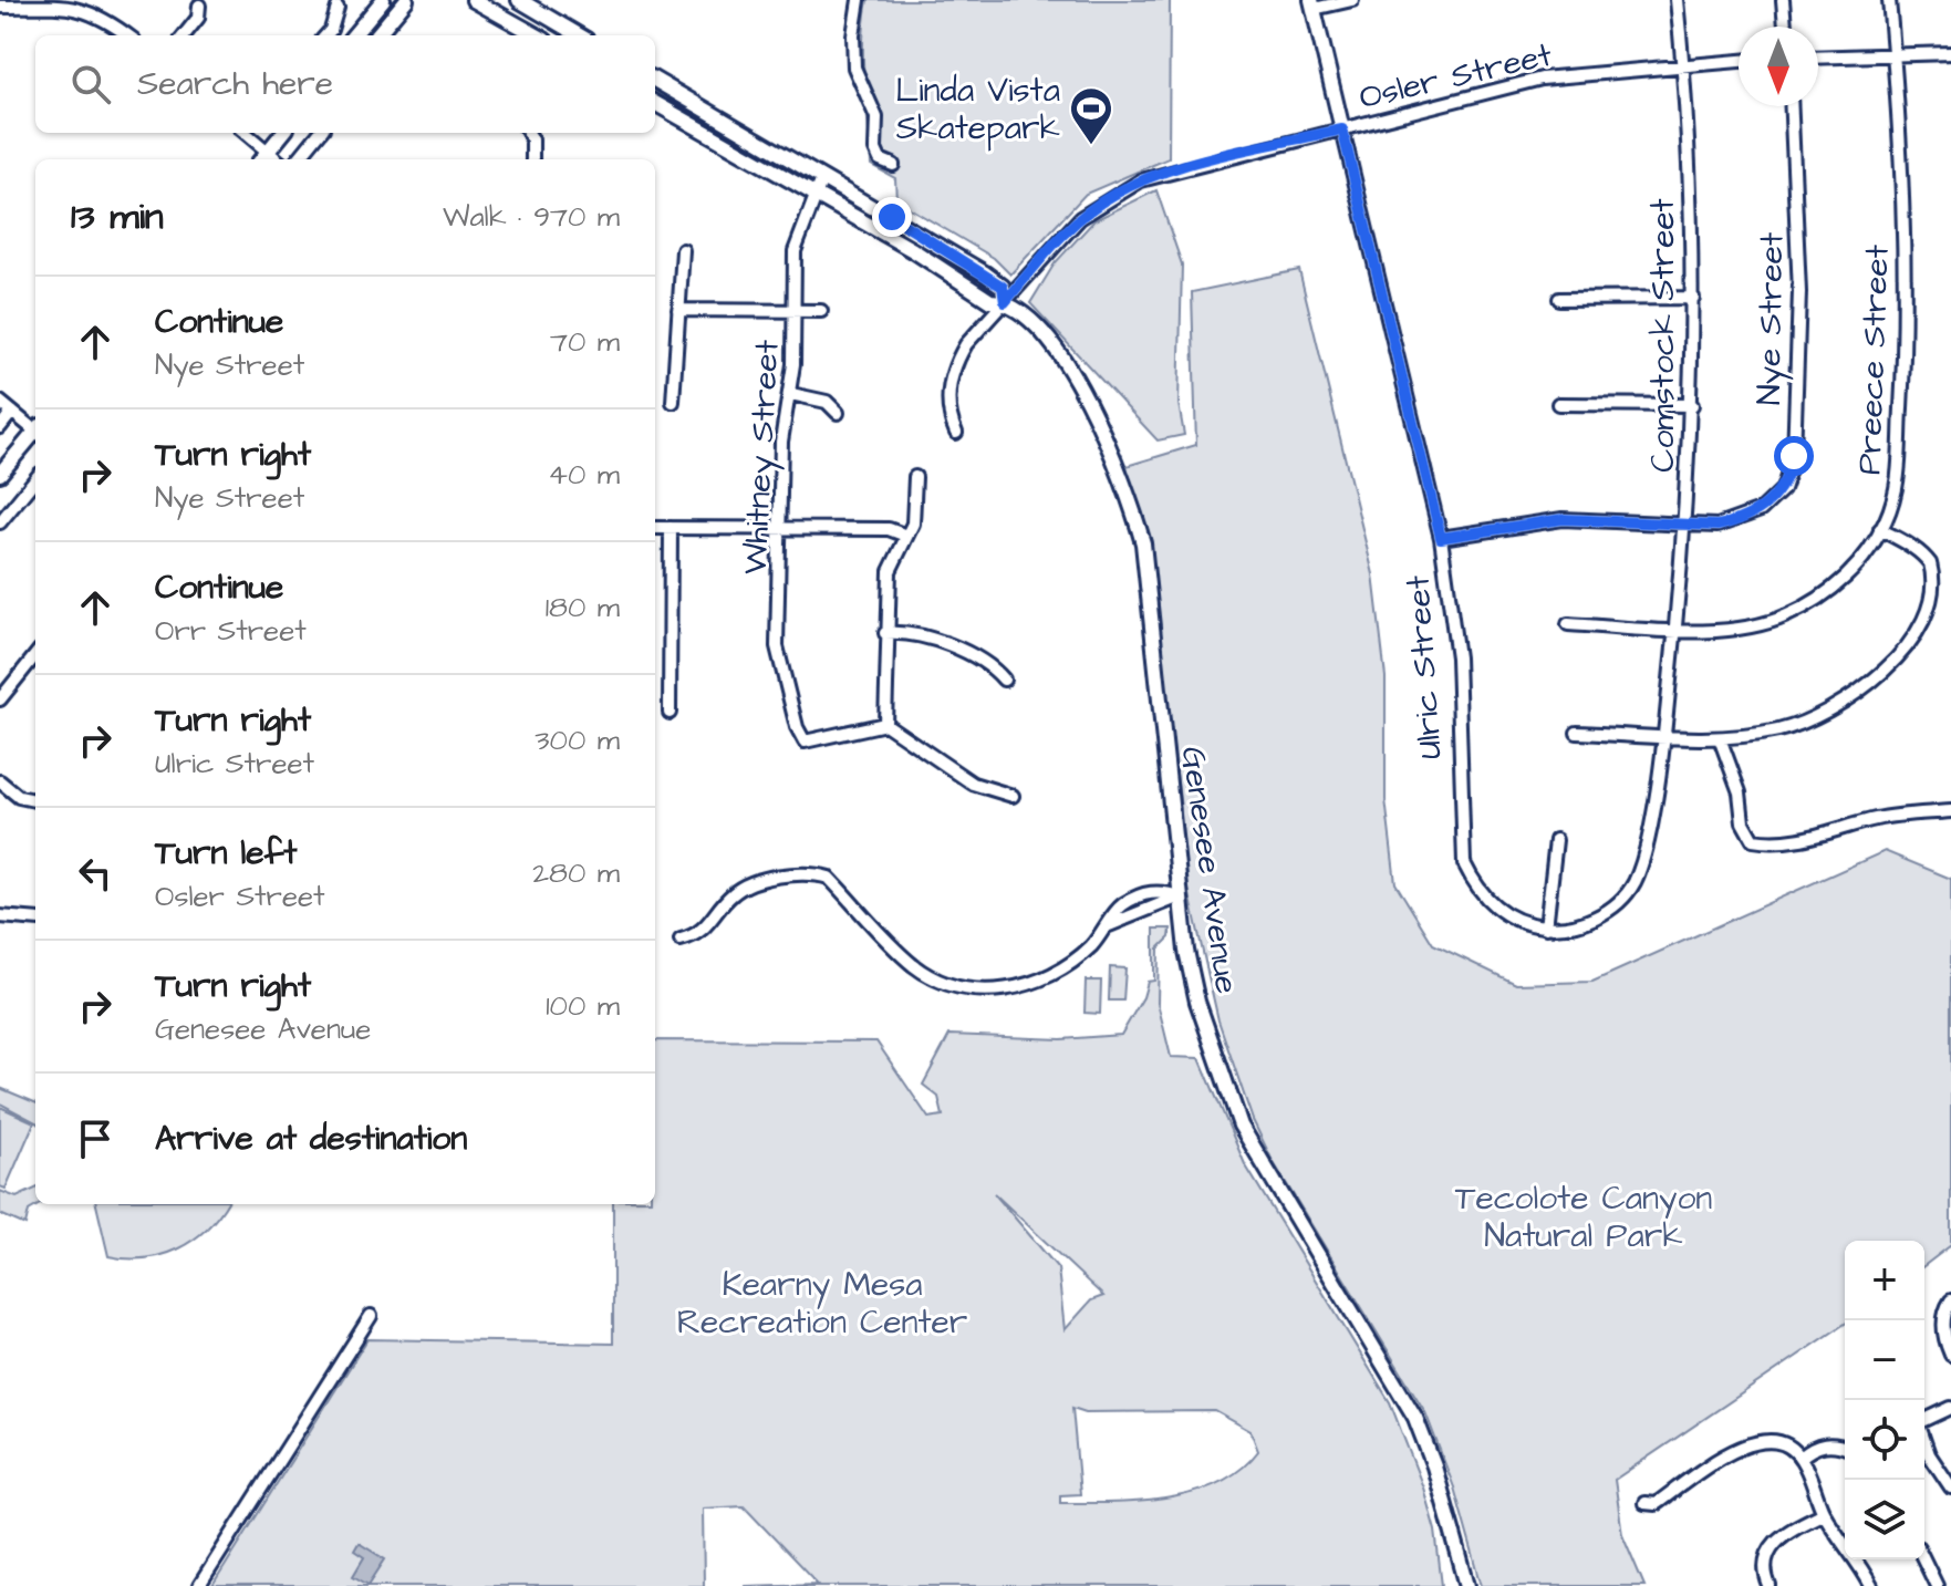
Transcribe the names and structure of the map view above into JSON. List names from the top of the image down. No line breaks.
{"streets":{"main road":["Ulric Street","Genesee Avenue"],"street":["Osler Street","Nye Street","Comstock Street","Preece Street","Whitney Street"]},"crossings":[["Osler Street","Comstock Street"],["Osler Street","Ulric Street"],["Osler Street","Genesee Avenue"],["Nye Street","Comstock Street"],["Nye Street","Ulric Street"],["Comstock Street","Preece Street"],["Comstock Street","Ulric Street"],["Whitney Street","Genesee Avenue"]],"parks":["Tecolote Canyon Natural Park","Kearny Mesa Recreation Center"],"places":{"sports":["Linda Vista Skatepark"]},"north":"bottom","page":{"search":"Search here","heading":["13 min","Walk · 970 m"],"list":[["Continue","Nye Street","70 m"],["Turn right","Nye Street","40 m"],["Continue","Orr Street","180 m"],["Turn right","Ulric Street","300 m"],["Turn left","Osler Street","280 m"],["Turn right","Genesee Avenue","100 m"],"Arrive at destination"],"map_buttons":["+","−"]}}
